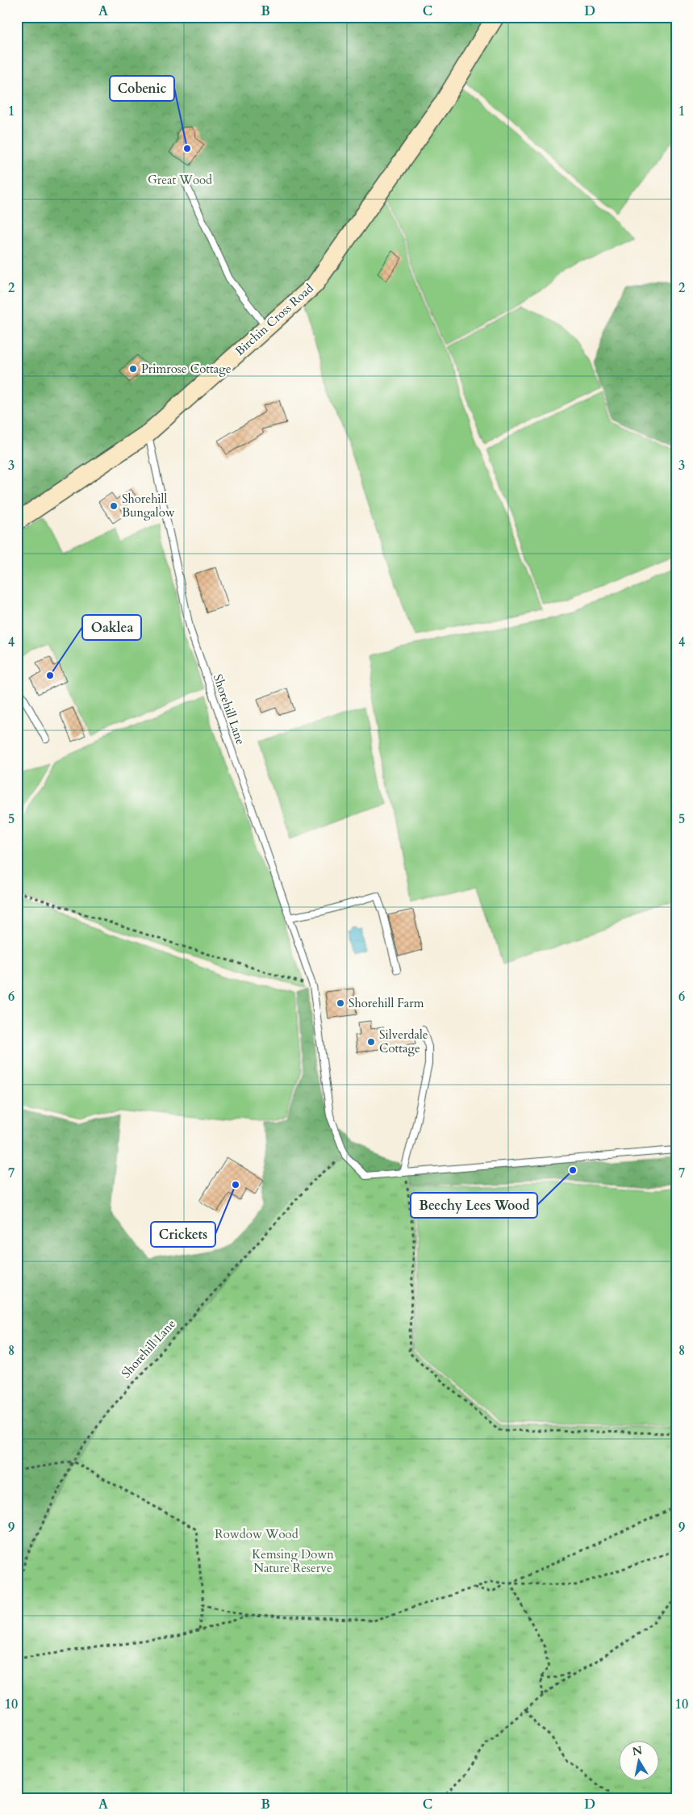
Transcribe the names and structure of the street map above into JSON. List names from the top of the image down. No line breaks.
{"streets":{"street":["Birchin Cross Road"],"lane":["Shorehill Lane"]},"crossings":[["Birchin Cross Road","Shorehill Lane"]],"parks":["Great Wood","Rowdow Wood","Kemsing Down Nature Reserve"],"places":["Cobenic","Primrose Cottage","Shorehill Bungalow","Oaklea","Shorehill Farm","Silverdale Cottage","Beechy Lees Wood","Crickets"],"north":"top","grid":{"columns":["A","B","C","D"],"rows":["1","2","3","4","5","6","7","8","9","10"]}}
